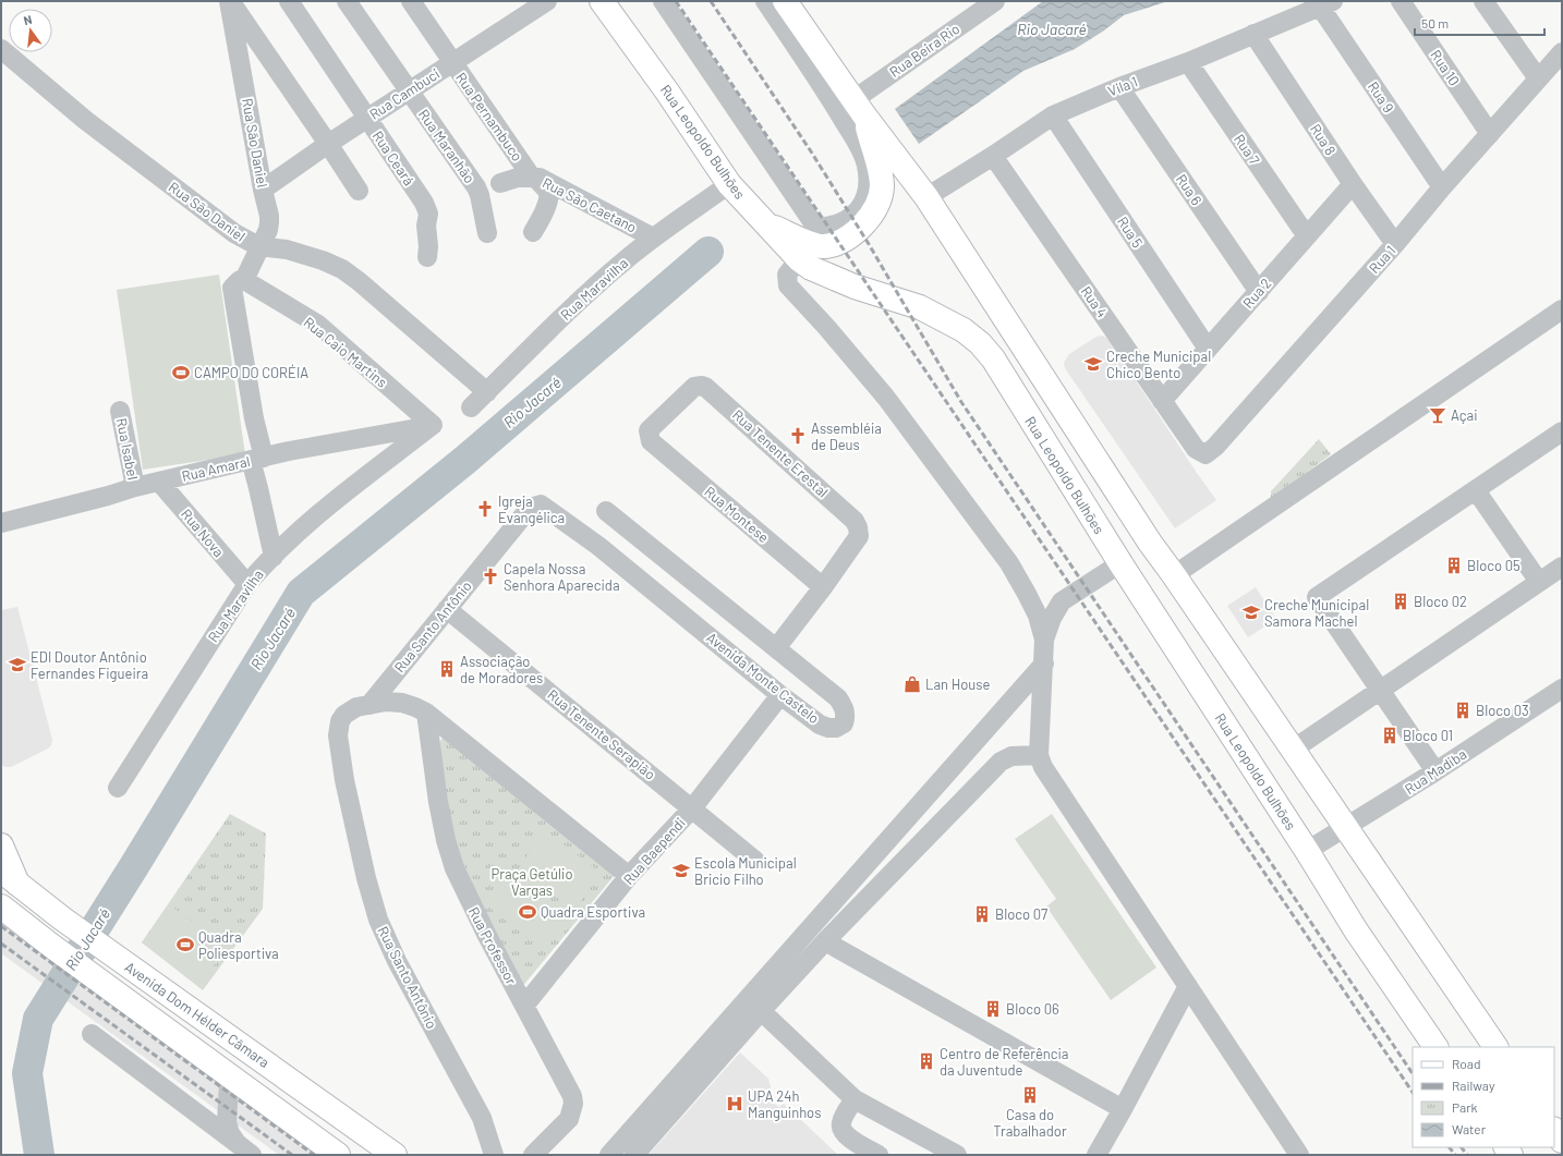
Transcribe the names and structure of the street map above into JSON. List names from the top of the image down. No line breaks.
{"streets":{"main road":["Rua Leopoldo Bulhões","Avenida Dom Hélder Câmara"],"street":["Rua Beira Rio","Rua 10","Vila 1","Rua Cambuci","Rua 9","Rua Pernambuco","Rua 8","Rua Sāo Daniel","Rua Maranhão","Rua 7","Rua Ceará","Rua 6","Rua São Caetano","Rua São Daniel","Rua 5","Rua 1","Rua Maravilha","Rua 2","Rua 4","Rua Caio Martins","Rua Isabel","Rua Tenente Erestal","Rua Amaral","Rua Montese","Rua Nova","Rua Santo Antônio","Avenida Monte Castelo","Rua Tenente Serapião","Rua Madiba","Rua Baependi","Rua Professor"]},"crossings":[["Rua 10","Rua 1"],["Vila 1","Rua 9"],["Vila 1","Rua 8"],["Vila 1","Rua 7"],["Vila 1","Rua 6"],["Vila 1","Rua 5"],["Vila 1","Rua 4"],["Rua Cambuci","Rua Pernambuco"],["Rua Cambuci","Rua Sāo Daniel"],["Rua Cambuci","Rua Maranhão"],["Rua Cambuci","Rua Ceará"],["Rua 9","Rua 1"],["Rua Pernambuco","Rua São Caetano"],["Rua 8","Rua 1"],["Rua 8","Rua 2"],["Rua Leopoldo Bulhões","Rua Maravilha"],["Rua Leopoldo Bulhões","Rua Madiba"],["Rua Sāo Daniel","Rua São Daniel"],["Rua Sāo Daniel","Rua Caio Martins"],["Rua 7","Rua 2"],["Rua 6","Rua 2"],["Rua São Caetano","Rua Maravilha"],["Rua São Daniel","Rua Maravilha"],["Rua 5","Rua 2"],["Rua 1","Rua 4"],["Rua Maravilha","Rua Caio Martins"],["Rua Maravilha","Rua Amaral"],["Rua Maravilha","Rua Nova"],["Rua 2","Rua 4"],["Rua Caio Martins","Rua Amaral"],["Rua Isabel","Rua Amaral"],["Rua Tenente Erestal","Rua Montese"],["Rua Amaral","Rua Nova"],["Rua Santo Antônio","Avenida Monte Castelo"],["Rua Santo Antônio","Rua Tenente Serapião"],["Rua Santo Antônio","Rua Professor"],["Avenida Monte Castelo","Rua Baependi"],["Rua Tenente Serapião","Rua Baependi"],["Rua Baependi","Rua Professor"]],"water":["Rio Jacaré"],"parks":["Praça Getúlio Vargas"],"places":{"school or university":["Creche Municipal Chico Bento","Creche Municipal Samora Machel","EDI Doutor Antônio Fernandes Figueira","Escola Municipal Bricio Filho"],"sports":["CAMPO DO CORÉIA","Quadra Esportiva","Quadra Poliesportiva"],"bar":["Açai"],"church":["Assembléia de Deus","Igreja Evangélica","Capela Nossa Senhora Aparecida"],"building":["Bloco 05","Bloco 02","Associação de Moradores","Bloco 03","Bloco 01","Bloco 07","Bloco 06","Centro de Referência da Juventude","Casa do Trabalhador"],"shop":["Lan House"],"hospital":["UPA 24h Manguinhos"]},"legend":["Road","Railway","Park","Water"],"scale_bar":"50 m","north":"top"}
